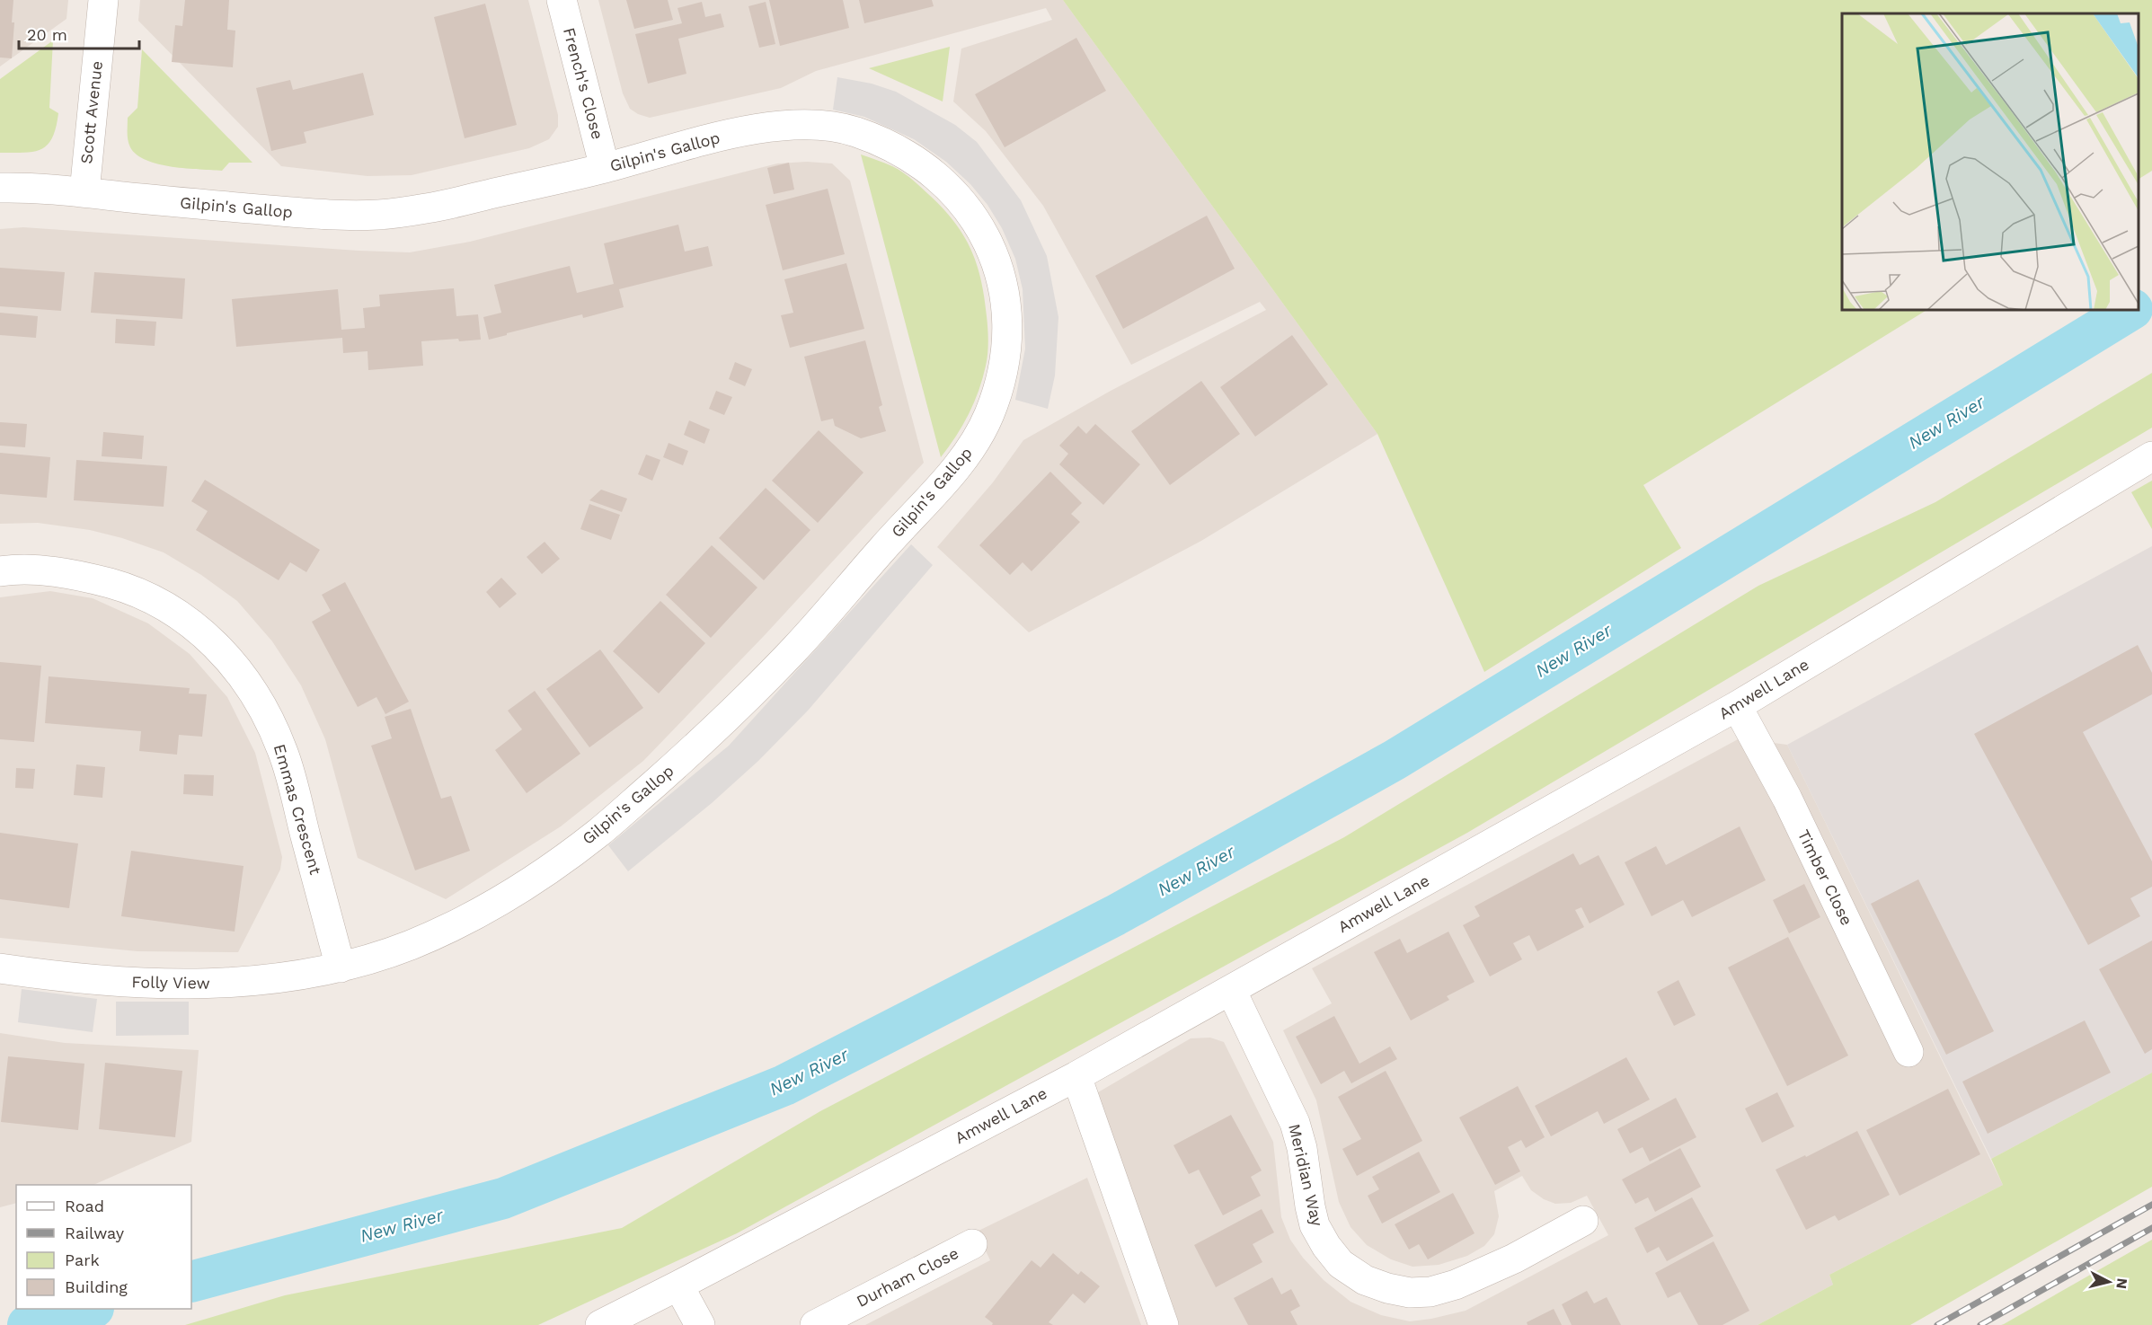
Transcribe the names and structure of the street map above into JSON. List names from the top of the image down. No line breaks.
{"streets":{"street":["French's Close","Scott Avenue","Gilpin's Gallop","Amwell Lane","Emmas Crescent","Timber Close","Folly View","Meridian Way","Durham Close"]},"crossings":[["French's Close","Gilpin's Gallop"],["Scott Avenue","Gilpin's Gallop"],["Gilpin's Gallop","Emmas Crescent"],["Gilpin's Gallop","Folly View"],["Amwell Lane","Timber Close"],["Amwell Lane","Meridian Way"],["Emmas Crescent","Folly View"]],"water":["New River"],"legend":["Road","Railway","Park","Building"],"scale_bar":"20 m","north":"right"}
